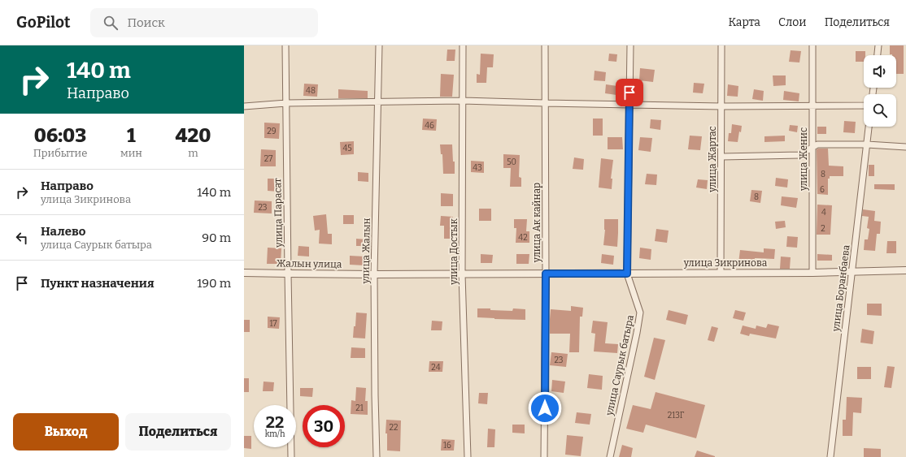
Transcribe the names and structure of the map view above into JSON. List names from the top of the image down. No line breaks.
{"streets":{"street":["улица Жартас","улица Женис","улица Парасат","улица Ак кайнар","улица Жалын","улица Достык","улица Зикринова","Жалын улица","улица Боранбаева","улица Саурык батыра"]},"crossings":[["улица Жартас","улица Зикринова"],["улица Женис","улица Зикринова"],["улица Парасат","Жалын улица"],["улица Ак кайнар","улица Зикринова"],["улица Жалын","Жалын улица"],["улица Достык","улица Зикринова"],["улица Достык","Жалын улица"],["улица Зикринова","Жалын улица"],["улица Зикринова","улица Боранбаева"],["улица Зикринова","улица Саурык батыра"]],"house_numbers":["48","46","29","45","27","50","43","8","6","8","23","4","2","42","17","23","24","21","213Г","22","16"],"page":{"header":"GoPilot","search":"Поиск","nav":["Карта","Слои","Поделиться"],"turn":["140 m","Направо"],"eta":["06:03","Прибытие","1","мин","420","m"],"list":[{"name":"Направо","note":"улица Зикринова","value":"140 m"},{"name":"Налево","note":"улица Саурык батыра","value":"90 m"},{"name":"Пункт назначения","value":"190 m"}],"speed":"22 km/h","limit":"30","buttons":["Выход","Поделиться"]}}
